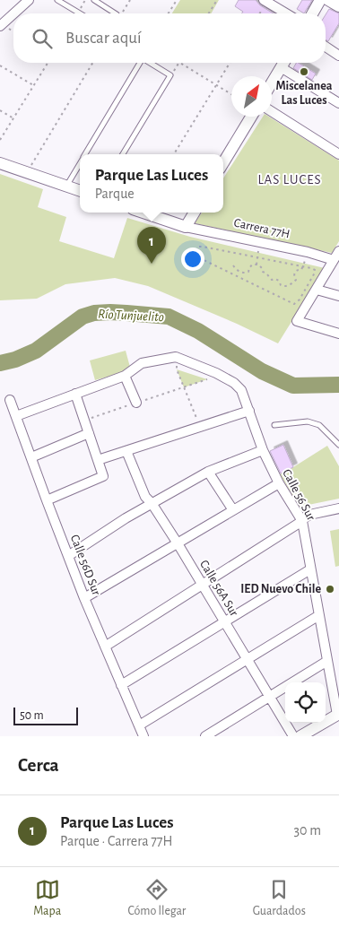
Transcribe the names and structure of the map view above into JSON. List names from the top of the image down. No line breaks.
{"streets":{"street":["Carrera 77H","Calle 56 Sur","Calle 56D Sur","Calle 56A Sur"]},"districts":["LAS LUCES"],"water":["Río Tunjuelito"],"places":["Miscelanea Las Luces","IED Nuevo Chile"],"scale_bar":"50 m","north":"top right","page":{"search":"Buscar aquí","popup":["Parque Las Luces","Parque"],"pins":"1","scale":"50 m","heading":"Cerca","list":[{"mark":"1","name":"Parque Las Luces","note":"Parque · Carrera 77H","value":"30 m"}],"nav":["Mapa","Cómo llegar","Guardados"]}}
